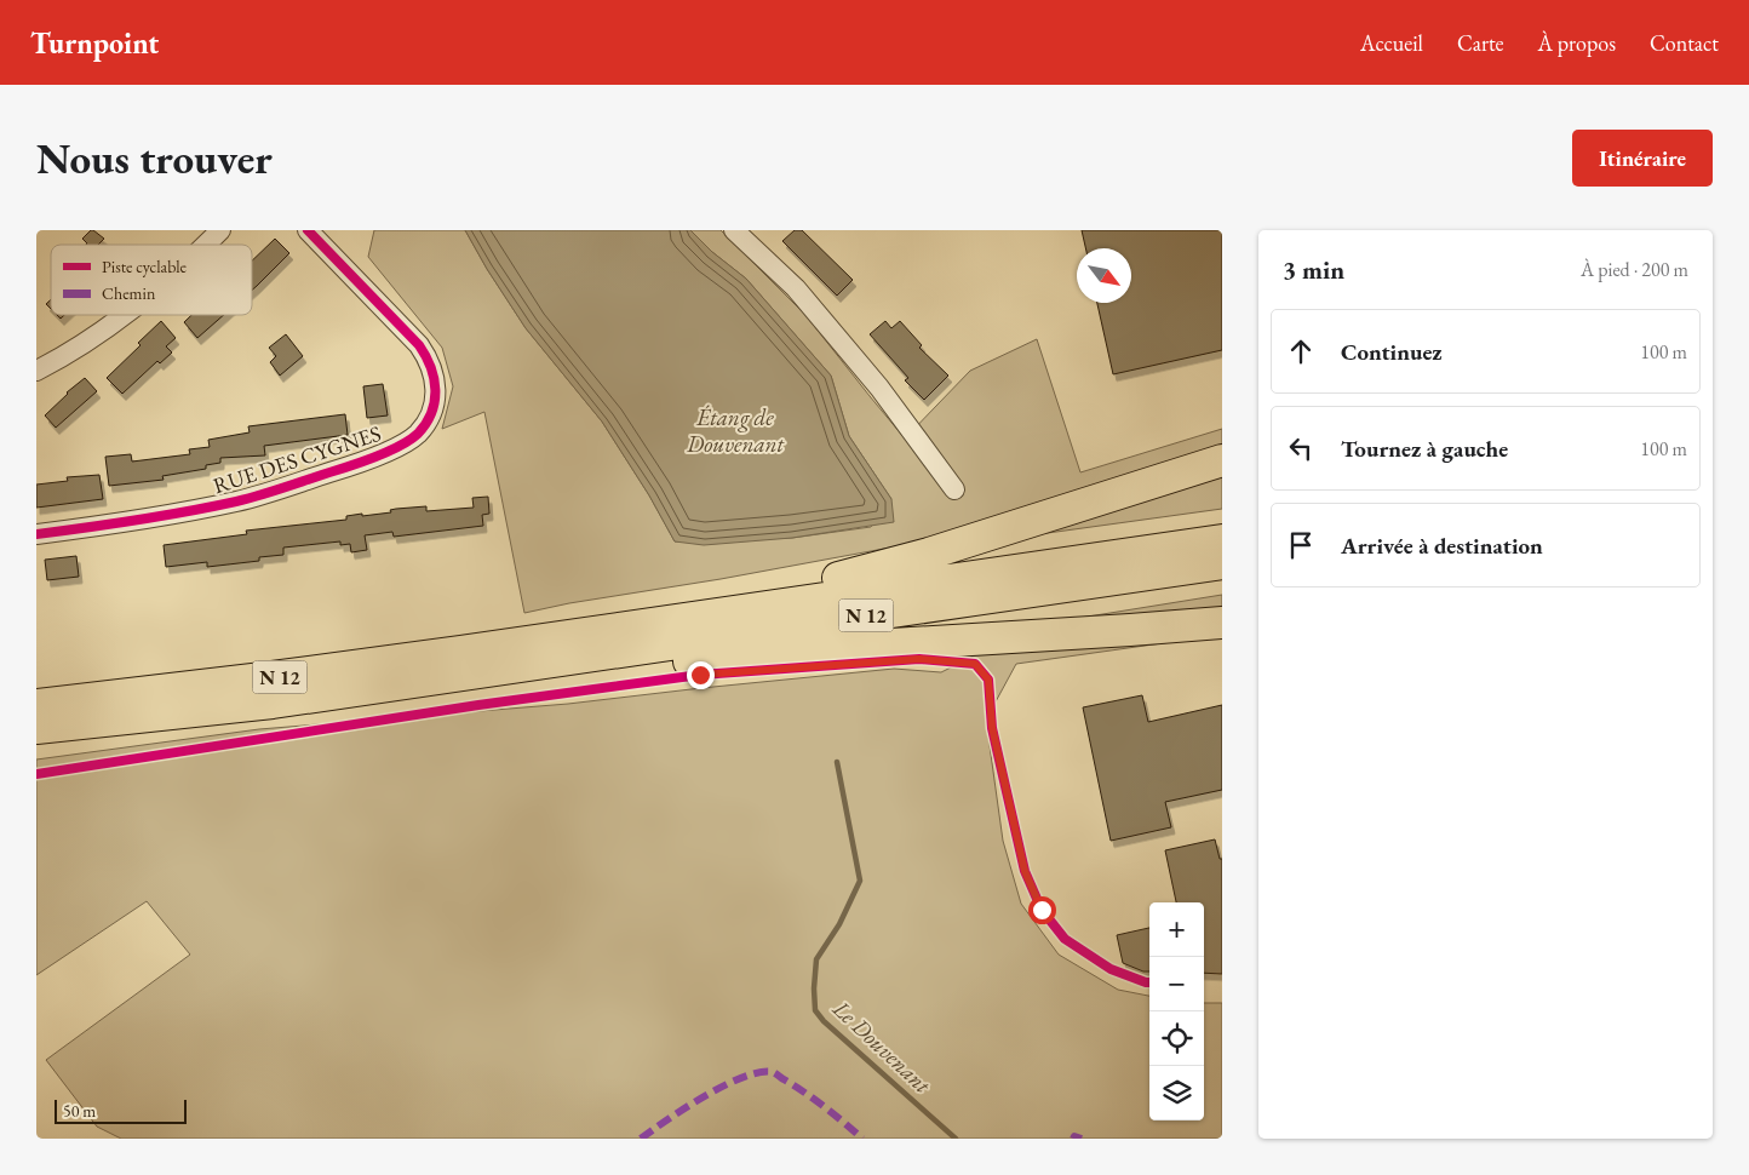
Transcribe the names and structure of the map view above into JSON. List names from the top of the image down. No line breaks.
{"streets":{"highway":["N 12"],"street":["RUE DES CYGNES"]},"water":["Étang de Douvenant","Le Douvenant"],"legend":["Piste cyclable","Chemin"],"scale_bar":"50 m","north":"bottom right","page":{"header":"Turnpoint","nav":["Accueil","Carte","À propos","Contact"],"buttons":"Itinéraire","title":"Nous trouver","heading":["3 min","À pied · 200 m"],"list":[["Continuez","100 m"],["Tournez à gauche","100 m"],"Arrivée à destination"],"map_buttons":["+","−"],"scale":"50 m"}}
